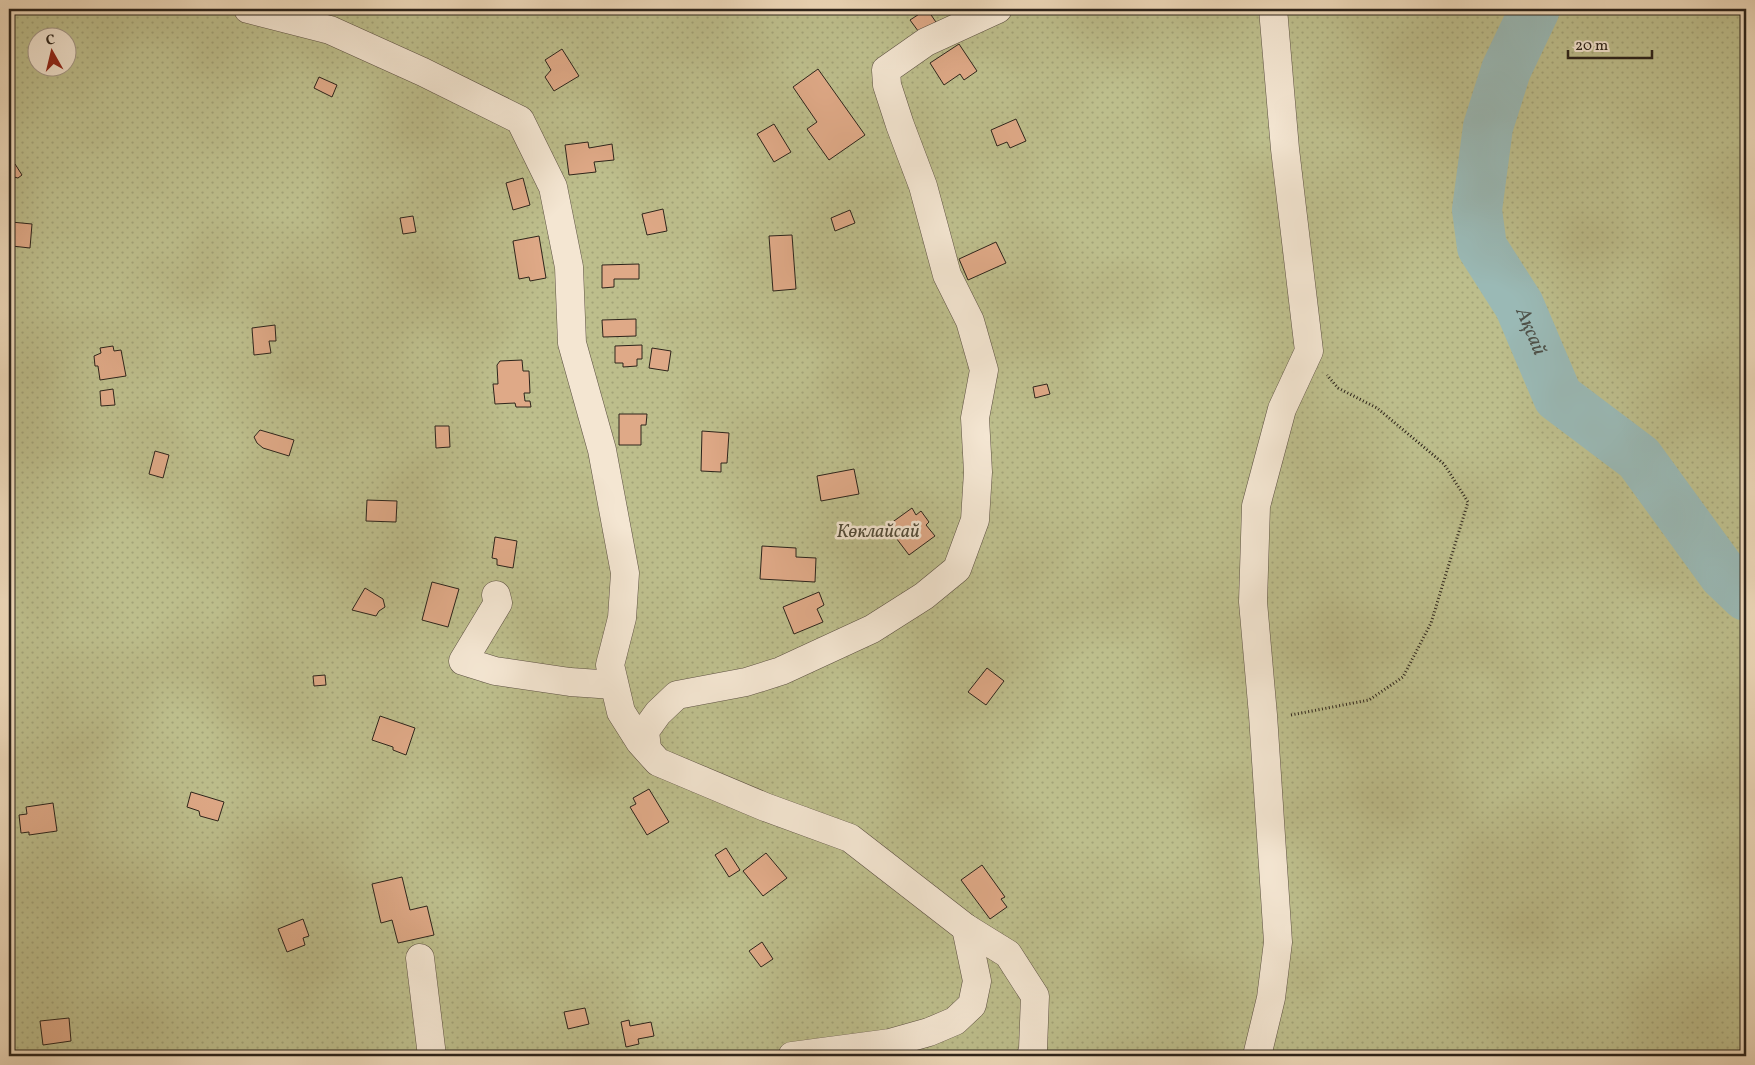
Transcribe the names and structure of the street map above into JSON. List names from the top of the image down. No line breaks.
{"water":["Ақсай"],"parks":["Көклайсай"],"scale_bar":"20 m","north":"top"}
